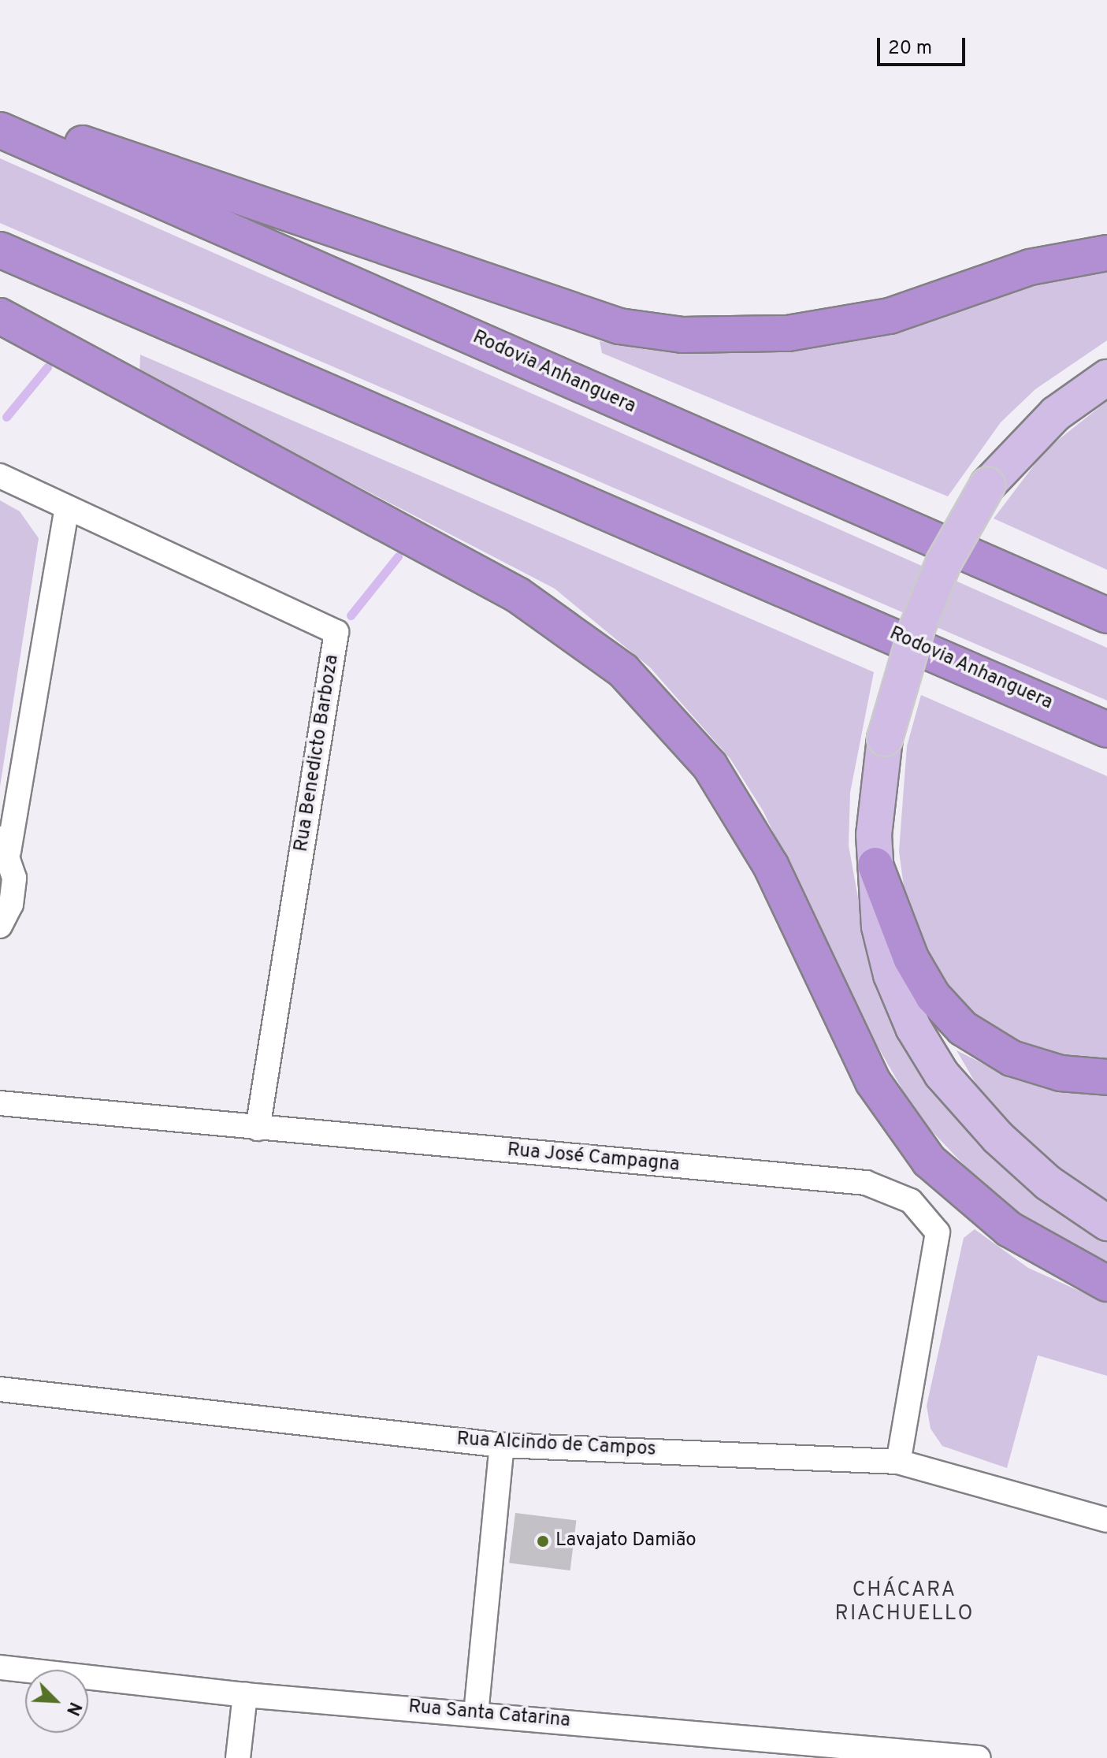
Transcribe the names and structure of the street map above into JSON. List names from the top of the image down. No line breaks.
{"streets":{"highway":["Rodovia Anhanguera"],"street":["Rua Benedicto Barboza","Rua José Campagna","Rua Alcindo de Campos","Rua Santa Catarina"]},"crossings":[["Rua Benedicto Barboza","Rua José Campagna"],["Rua José Campagna","Rua Alcindo de Campos"]],"districts":["CHÁCARA RIACHUELLO"],"places":["Lavajato Damião"],"scale_bar":"20 m","north":"bottom right"}
